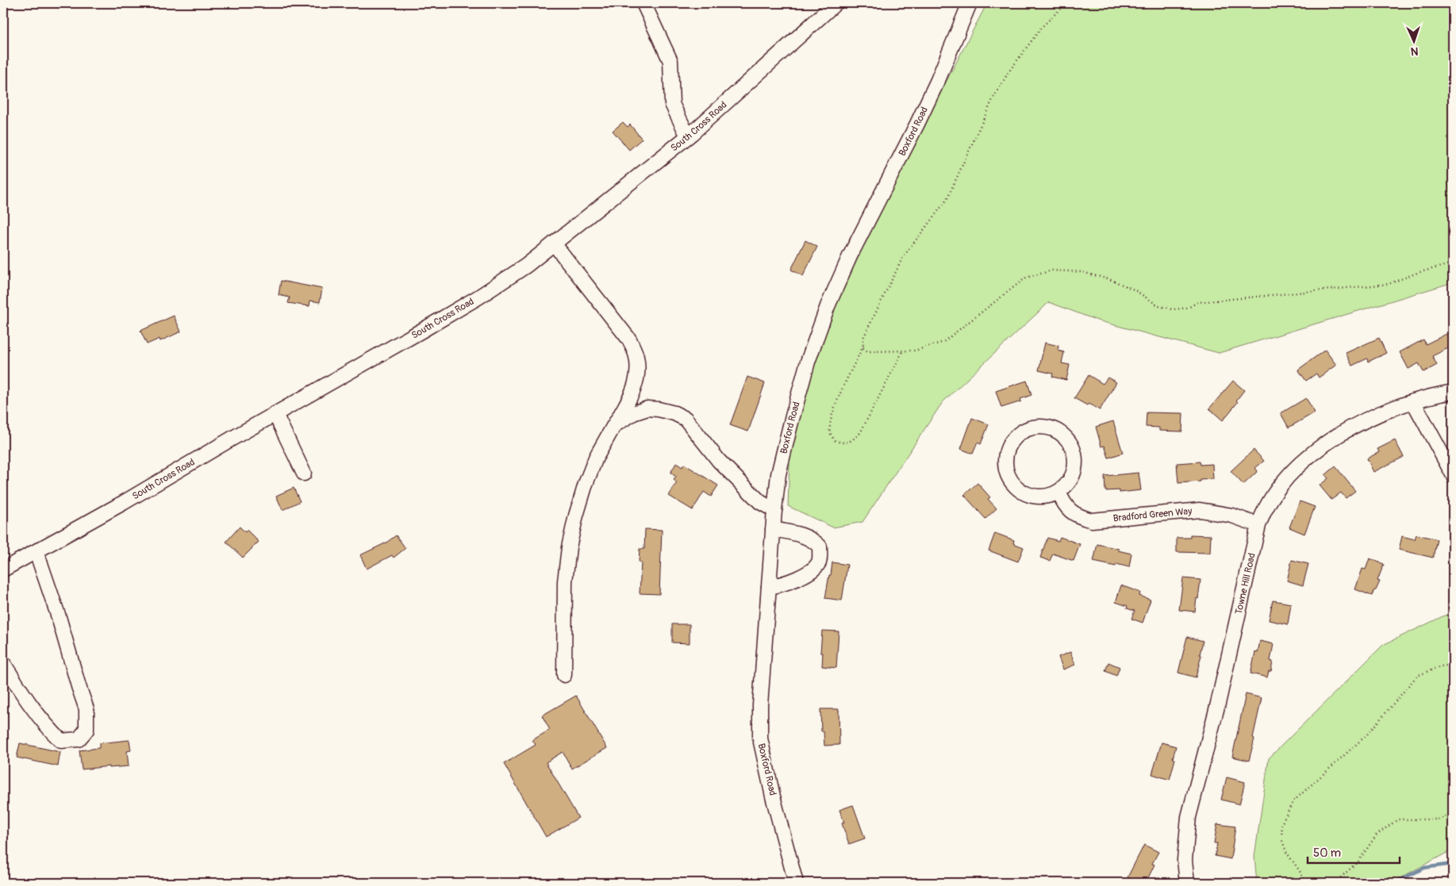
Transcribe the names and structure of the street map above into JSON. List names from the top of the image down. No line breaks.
{"streets":{"street":["South Cross Road","Boxford Road","Bradford Green Way","Towne Hill Road"]},"crossings":[["Bradford Green Way","Towne Hill Road"]],"scale_bar":"50 m","north":"bottom"}
